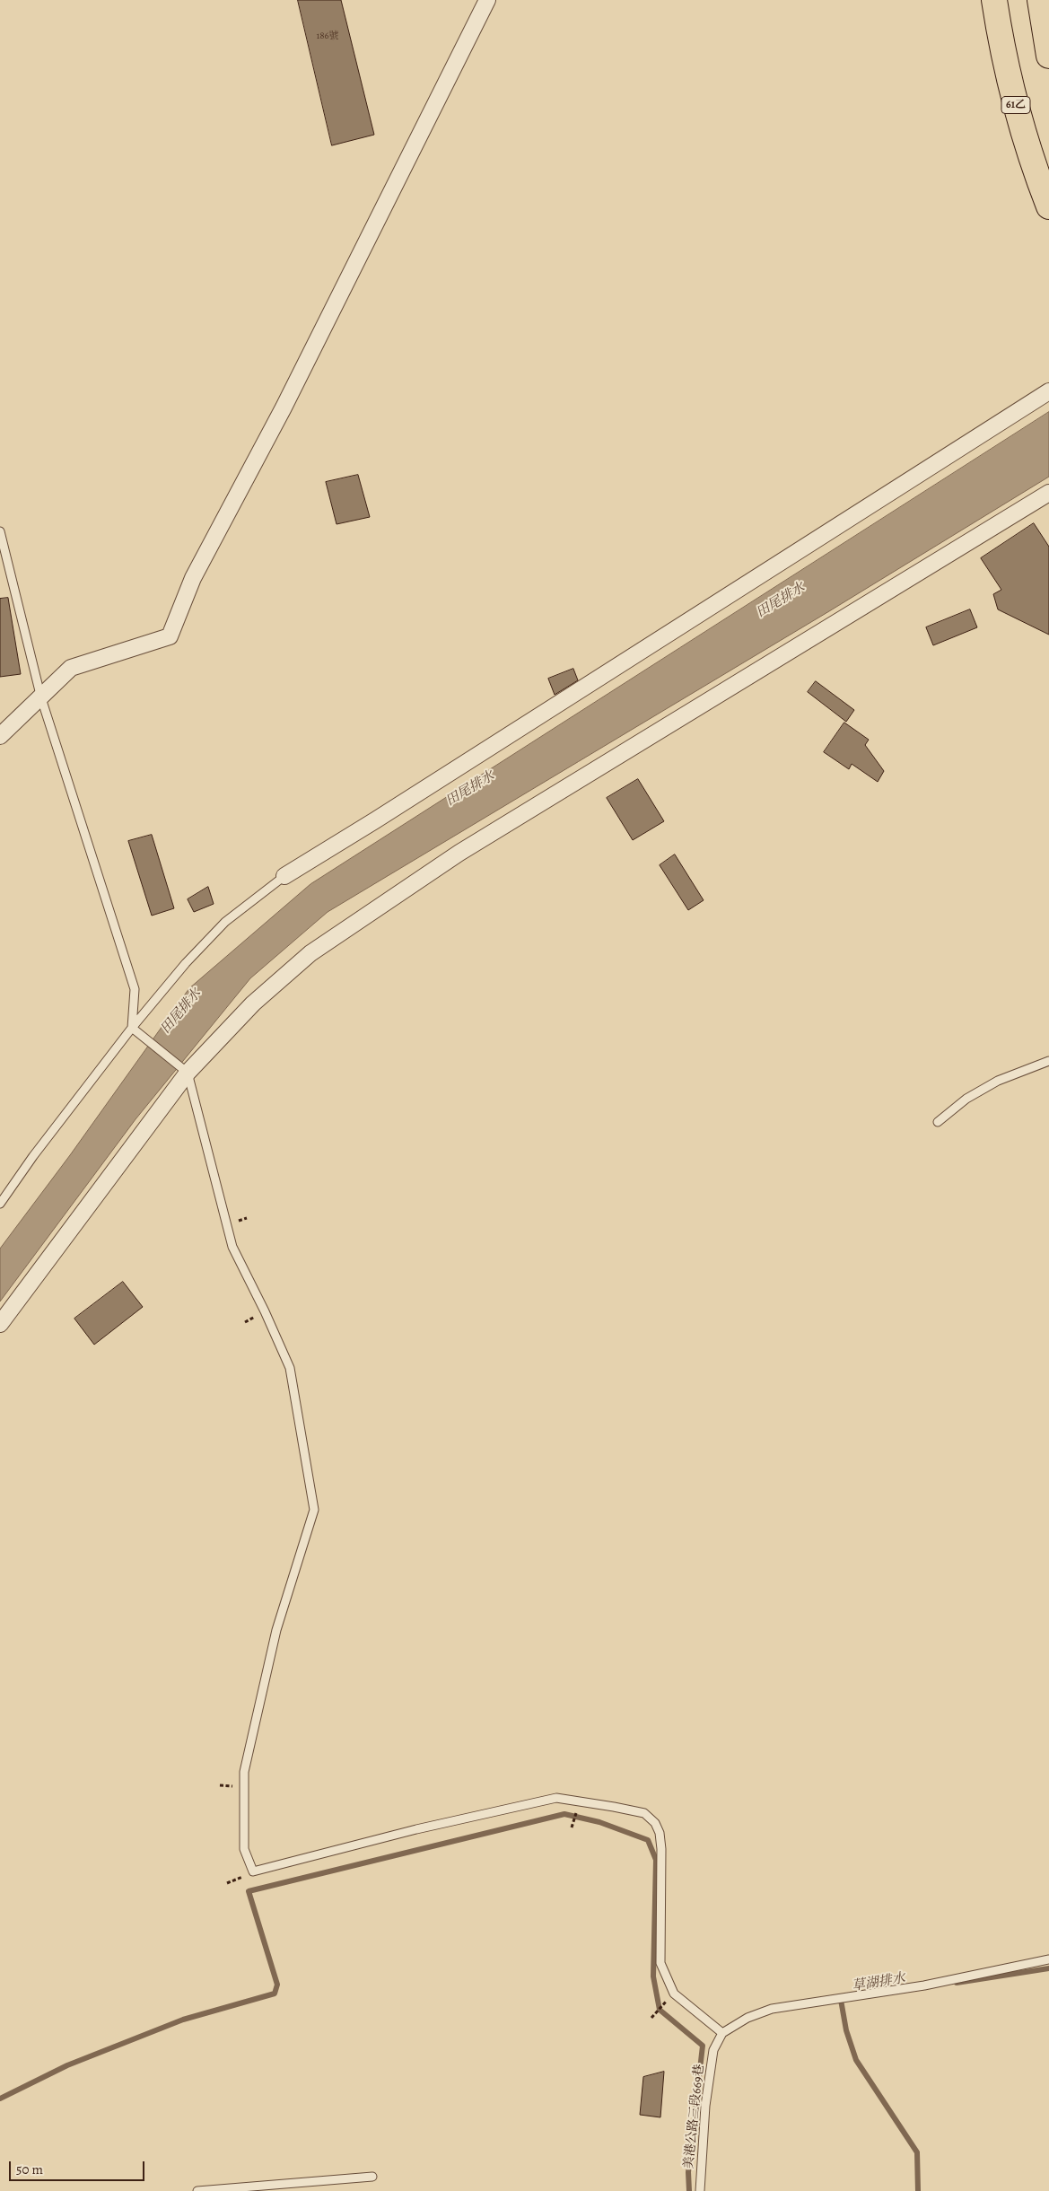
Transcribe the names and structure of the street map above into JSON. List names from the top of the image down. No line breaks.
{"streets":{"main road":["61乙"],"lane":["美港公路三段669巷"]},"water":["田尾排水","草湖排水"],"house_numbers":["186號"],"scale_bar":"50 m"}
